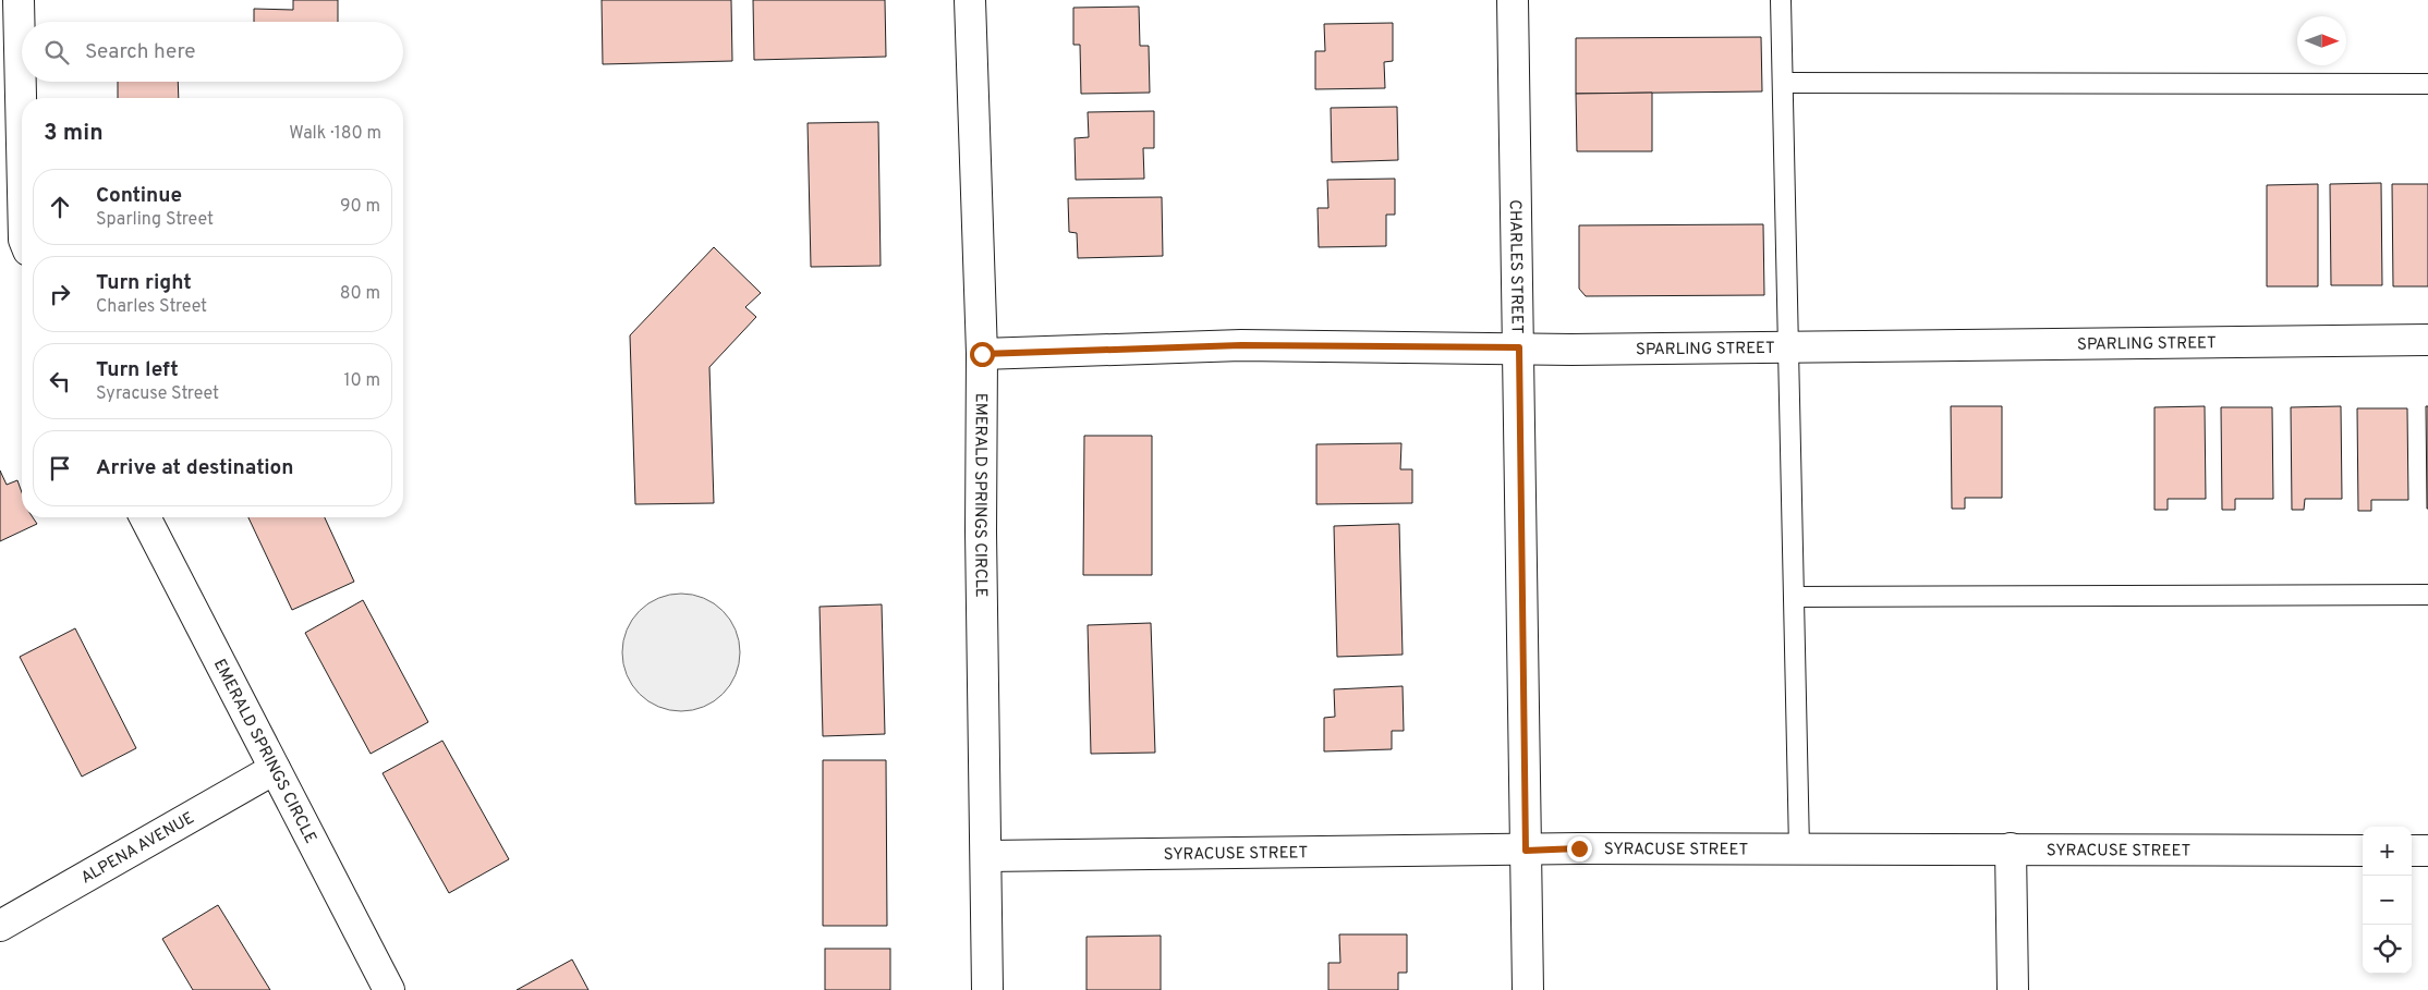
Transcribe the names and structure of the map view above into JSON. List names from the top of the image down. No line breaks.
{"streets":{"street":["CHARLES STREET","SPARLING STREET","EMERALD SPRINGS CIRCLE","ALPENA AVENUE","SYRACUSE STREET"]},"crossings":[["CHARLES STREET","SPARLING STREET"],["CHARLES STREET","SYRACUSE STREET"],["SPARLING STREET","EMERALD SPRINGS CIRCLE"],["EMERALD SPRINGS CIRCLE","ALPENA AVENUE"],["EMERALD SPRINGS CIRCLE","SYRACUSE STREET"]],"north":"right","page":{"search":"Search here","heading":["3 min","Walk · 180 m"],"list":[["Continue","Sparling Street","90 m"],["Turn right","Charles Street","80 m"],["Turn left","Syracuse Street","10 m"],"Arrive at destination"],"map_buttons":["+","−"]}}
